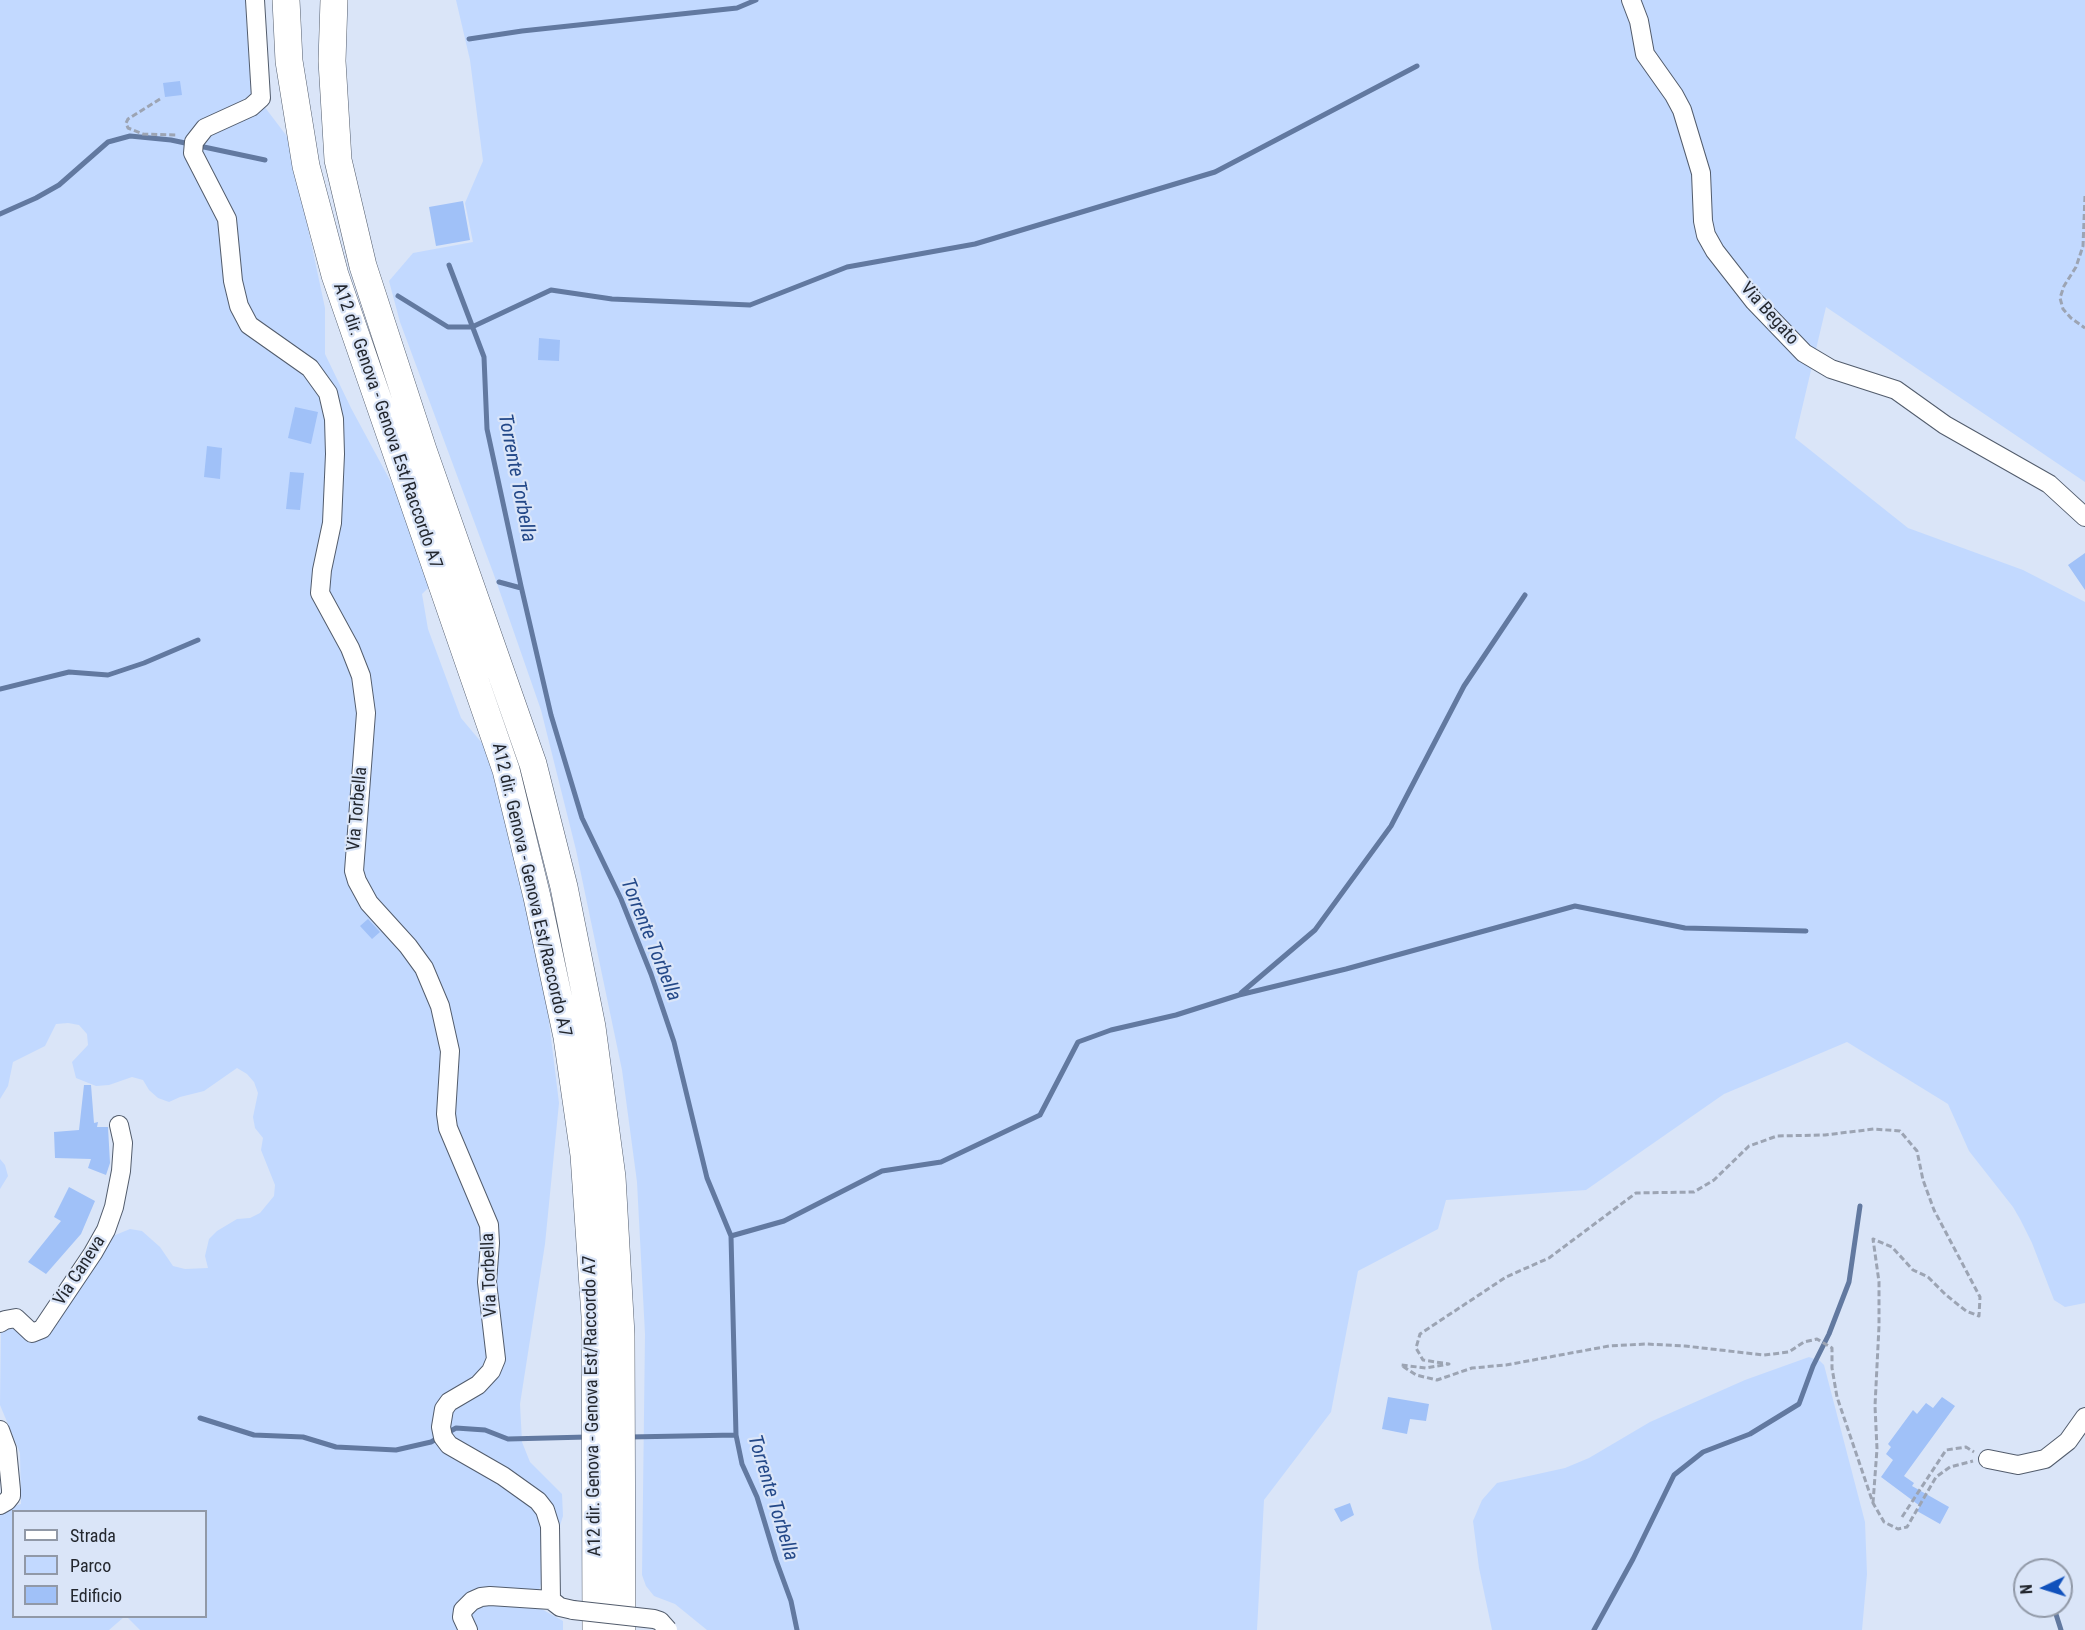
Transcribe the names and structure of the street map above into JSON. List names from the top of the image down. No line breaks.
{"streets":{"highway":["A12 dir. Genova - Genova Est/Raccordo A7"],"street":["Via Begato","Via Torbella","Via Caneva"]},"water":["Torrente Torbella"],"legend":["Strada","Parco","Edificio"],"north":"left"}
